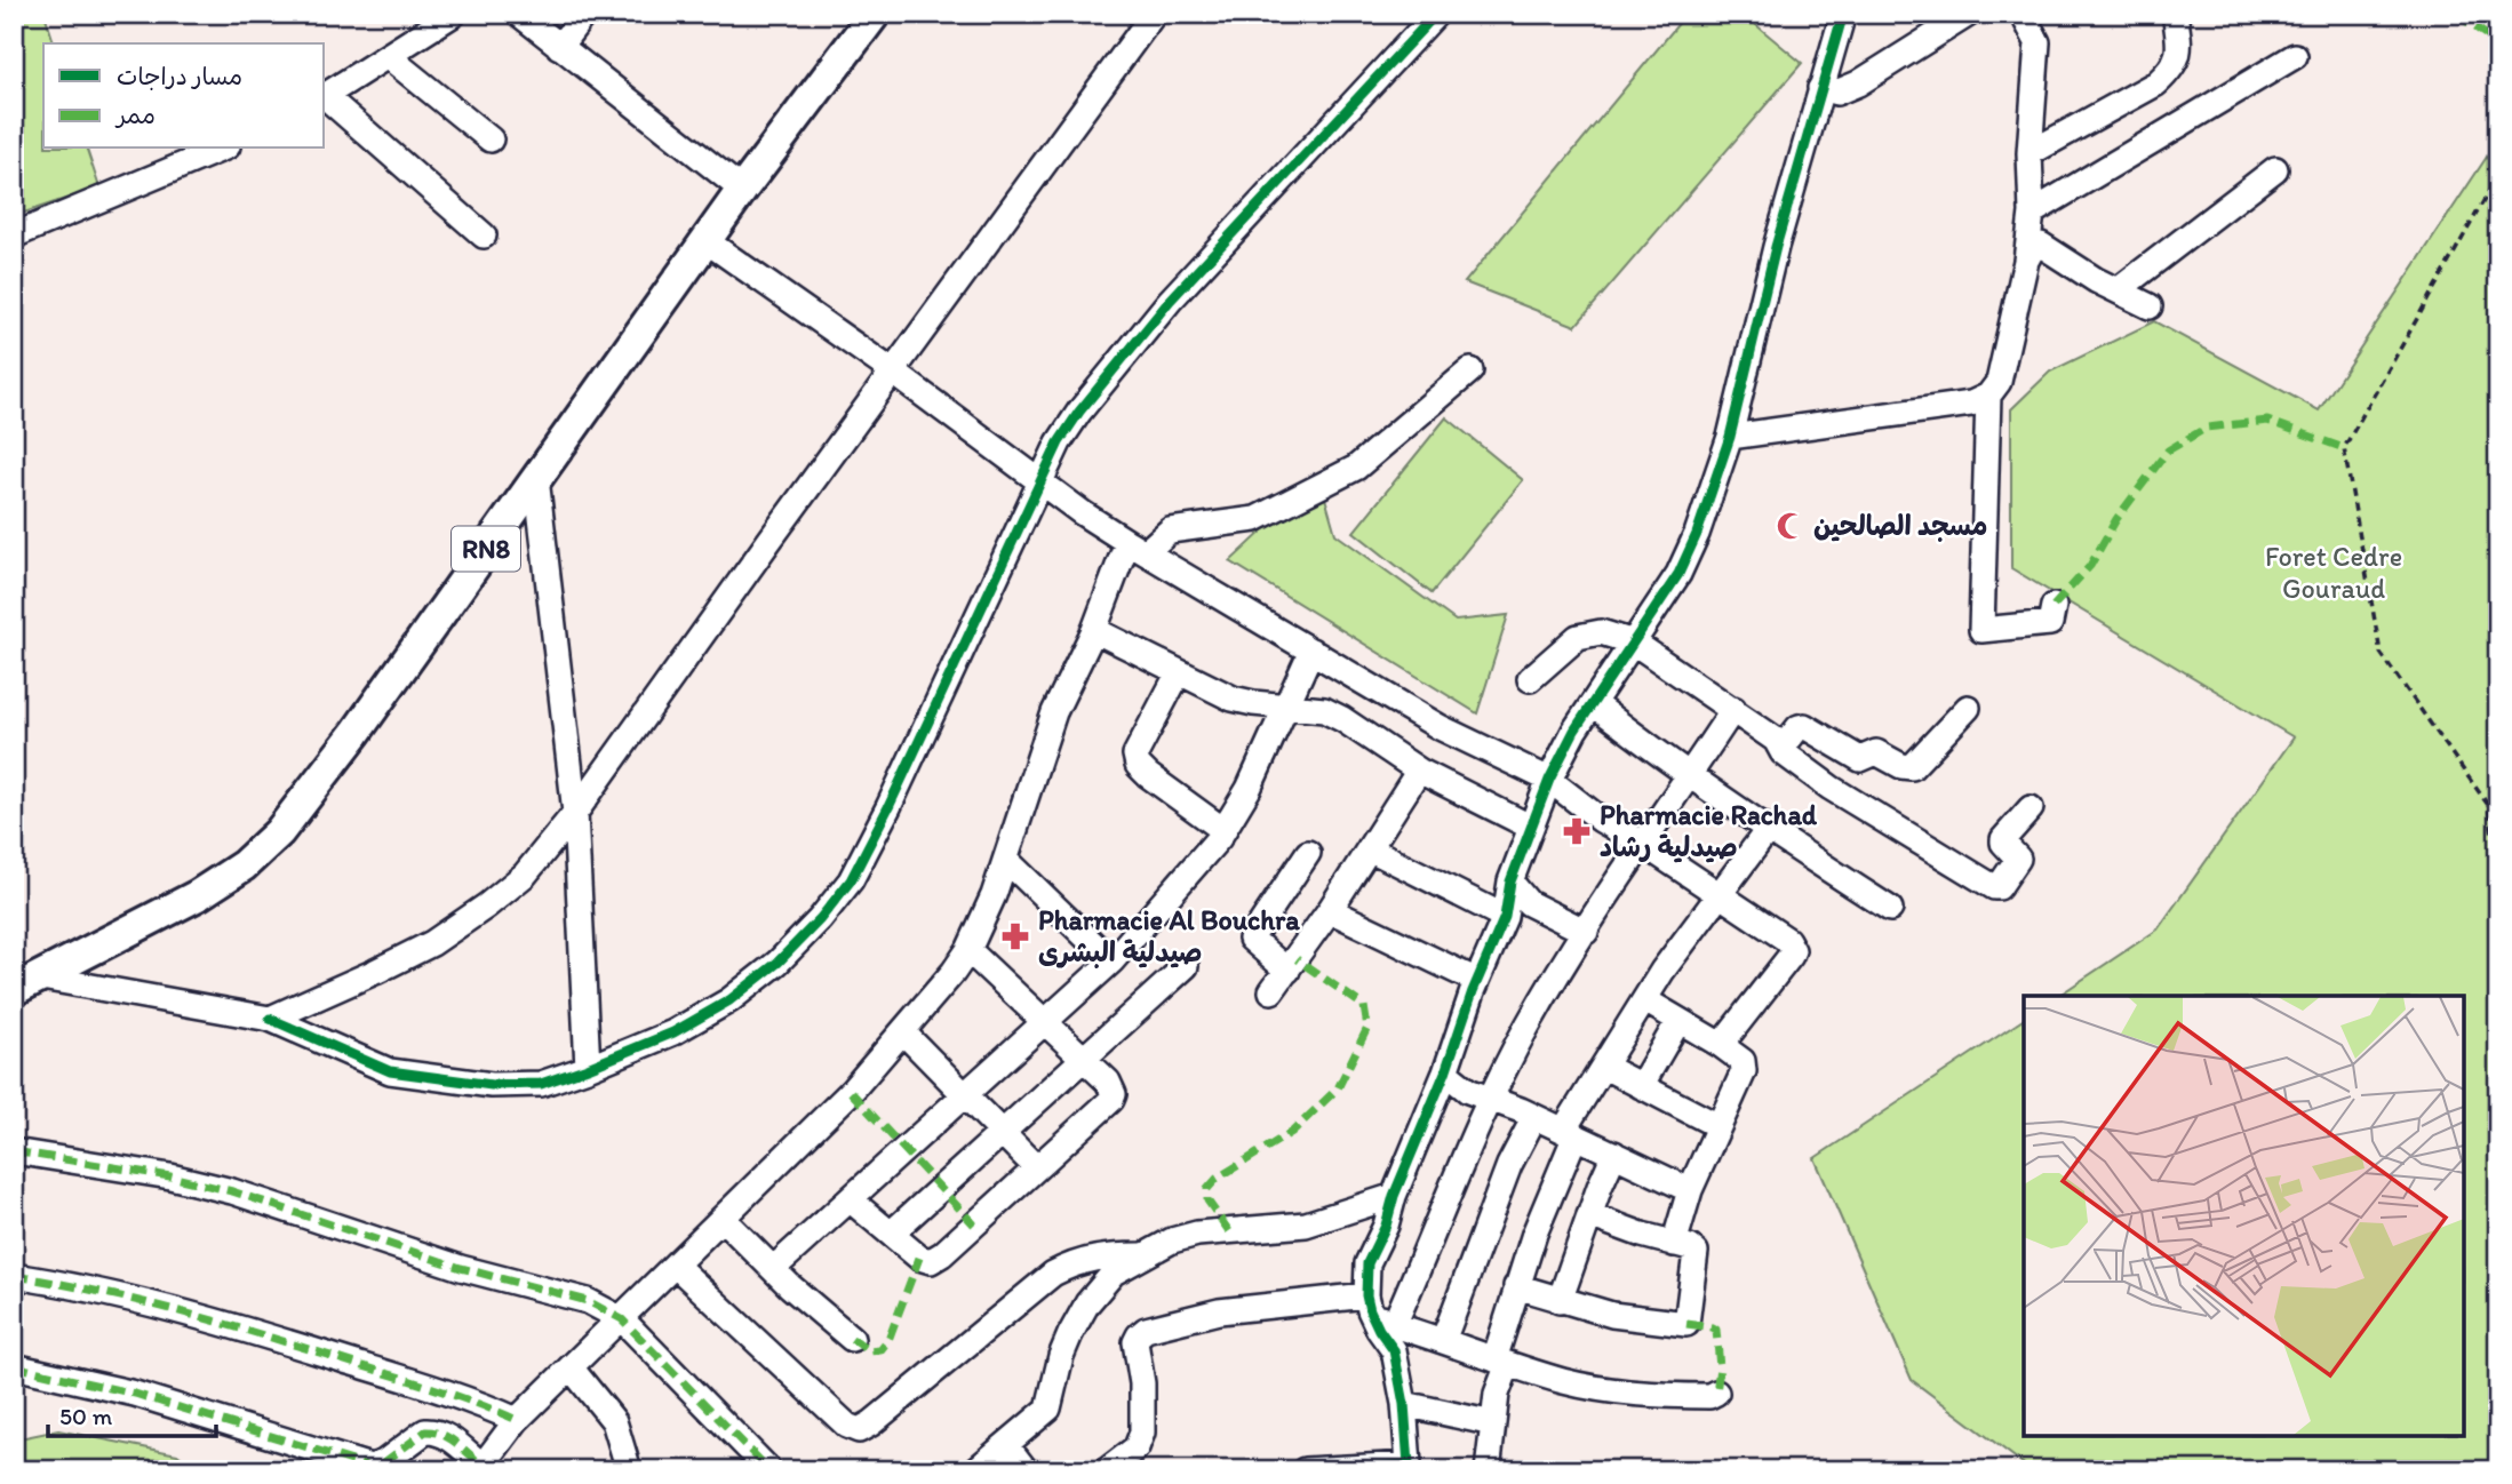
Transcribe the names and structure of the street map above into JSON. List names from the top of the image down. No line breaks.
{"streets":{"main road":["RN8"]},"parks":["Foret Cedre Gouraud"],"places":{"mosque":["مسجد الصالحين"],"pharmacy":["Pharmacie Rachad صيدلية رشاد","Pharmacie Al Bouchra صيدلية البشرى"]},"legend":["مسار دراجات","ممر"],"scale_bar":"50 m"}
